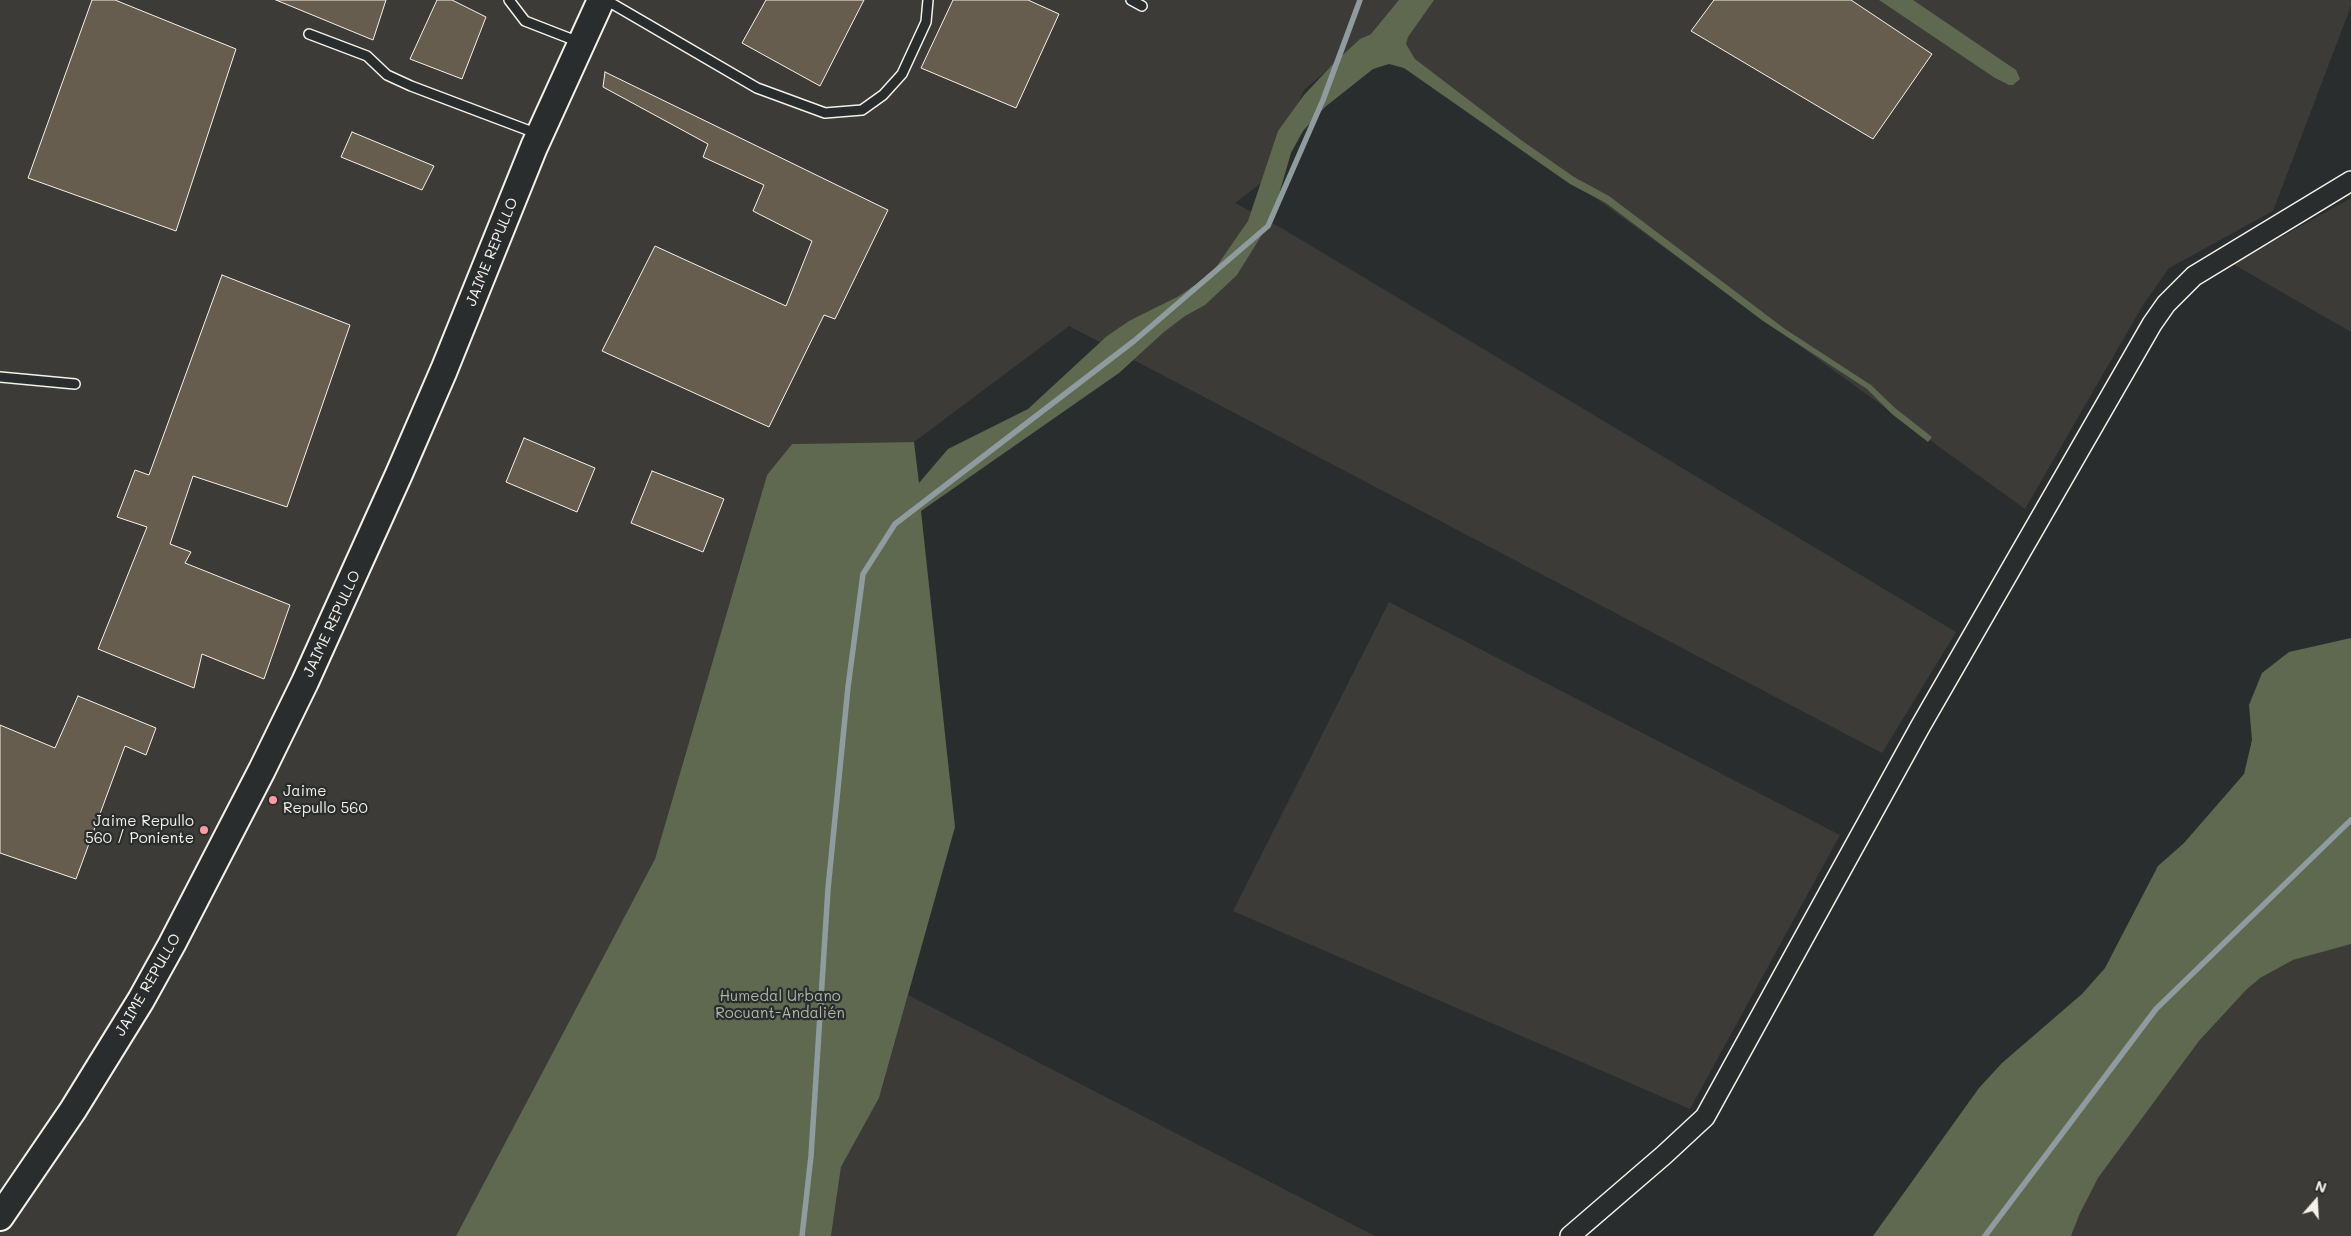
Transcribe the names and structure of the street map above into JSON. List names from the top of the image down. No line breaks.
{"streets":{"street":["JAIME REPULLO"]},"parks":["Humedal Urbano Rocuant-Andalién"],"places":["Jaime Repullo 560","Jaime Repullo 560 / Poniente"],"north":"top"}
